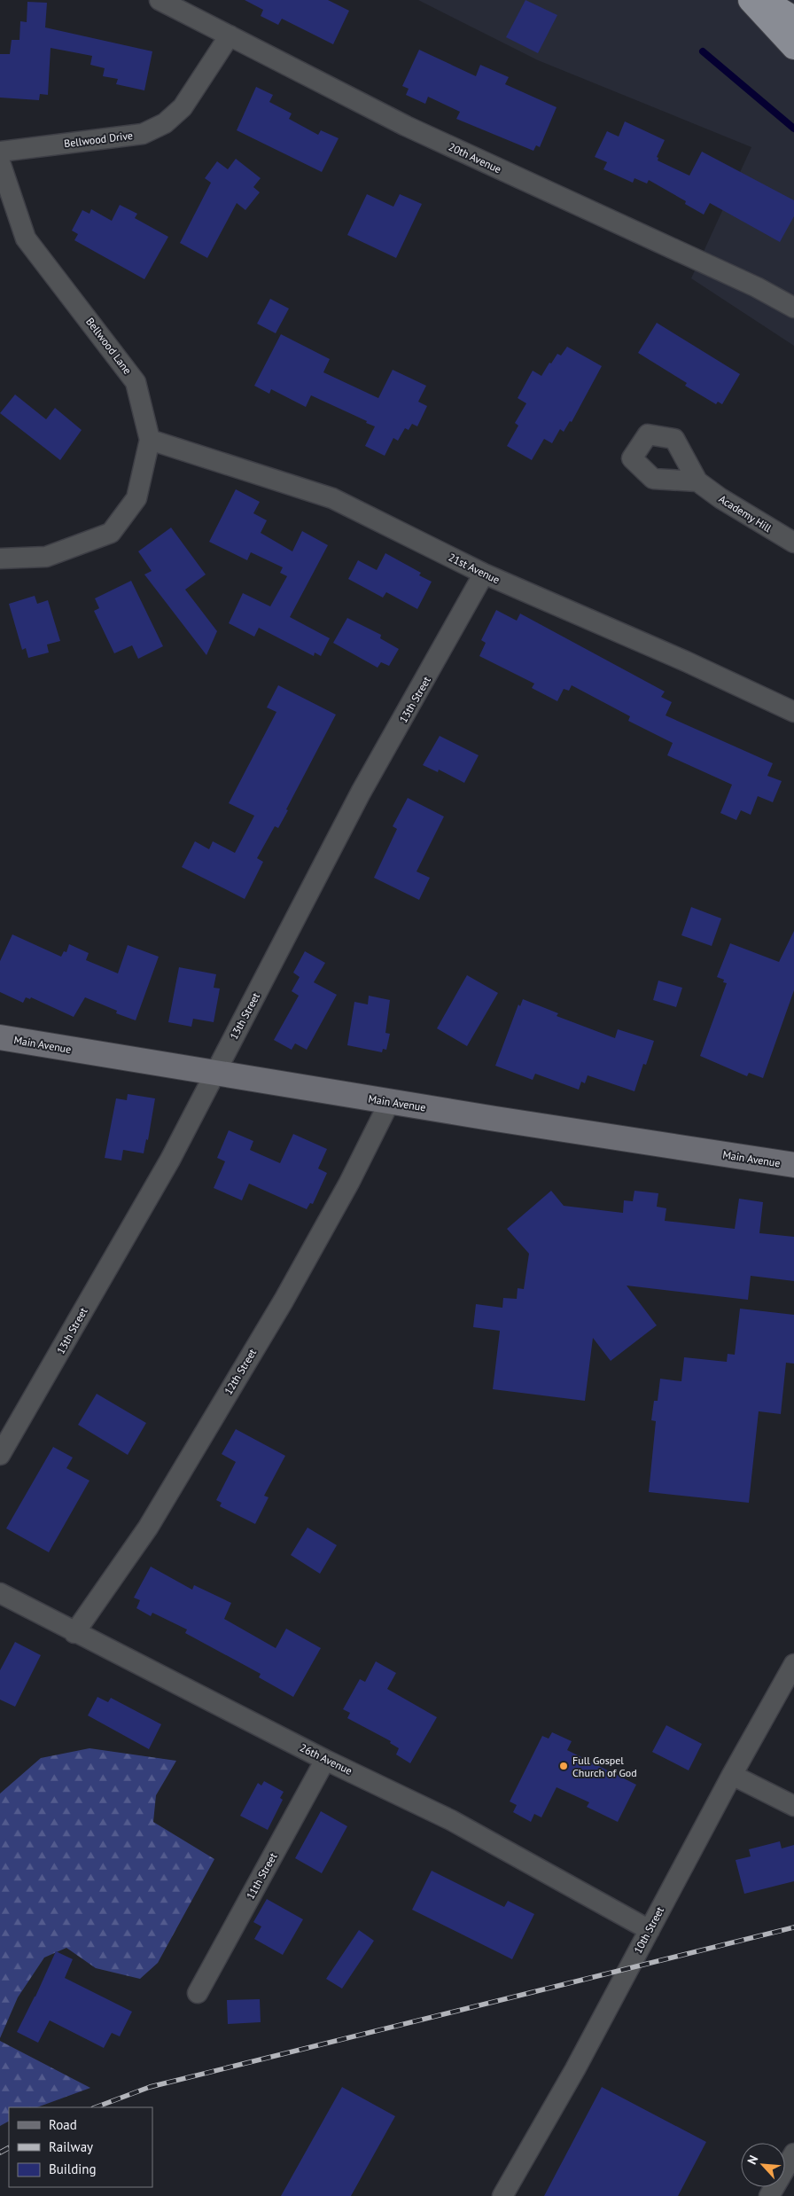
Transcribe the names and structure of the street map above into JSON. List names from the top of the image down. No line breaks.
{"streets":{"main road":["Main Avenue"],"street":["Bellwood Drive","20th Avenue","Bellwood Lane","Academy Hill","21st Avenue","13th Street","12th Street","26th Avenue","11th Street","10th Street"]},"crossings":[["Bellwood Drive","20th Avenue"],["Bellwood Lane","21st Avenue"],["21st Avenue","13th Street"],["13th Street","Main Avenue"],["Main Avenue","12th Street"],["12th Street","26th Avenue"],["26th Avenue","11th Street"],["26th Avenue","10th Street"]],"places":["Full Gospel Church of God"],"legend":["Road","Railway","Building"],"north":"top left"}
